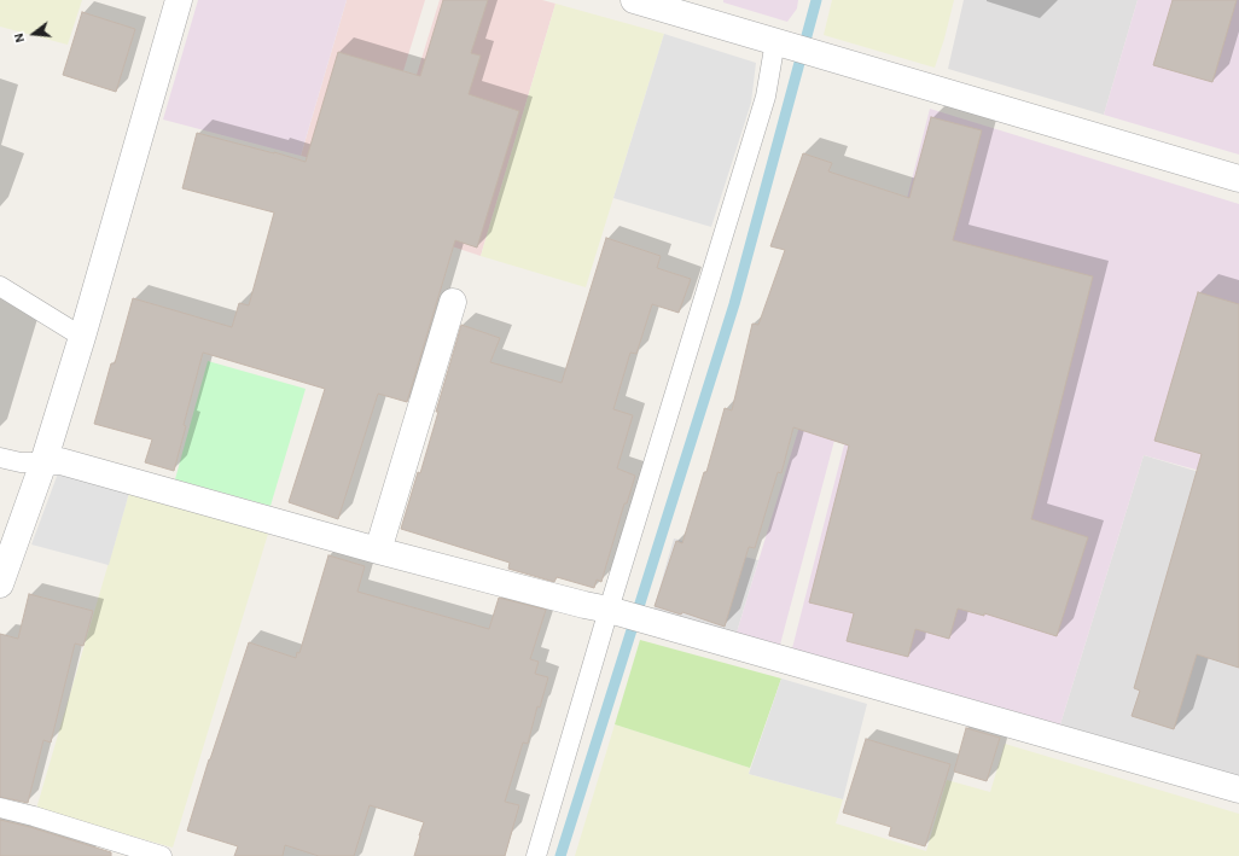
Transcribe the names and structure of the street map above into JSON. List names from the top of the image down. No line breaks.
{"north":"left"}
